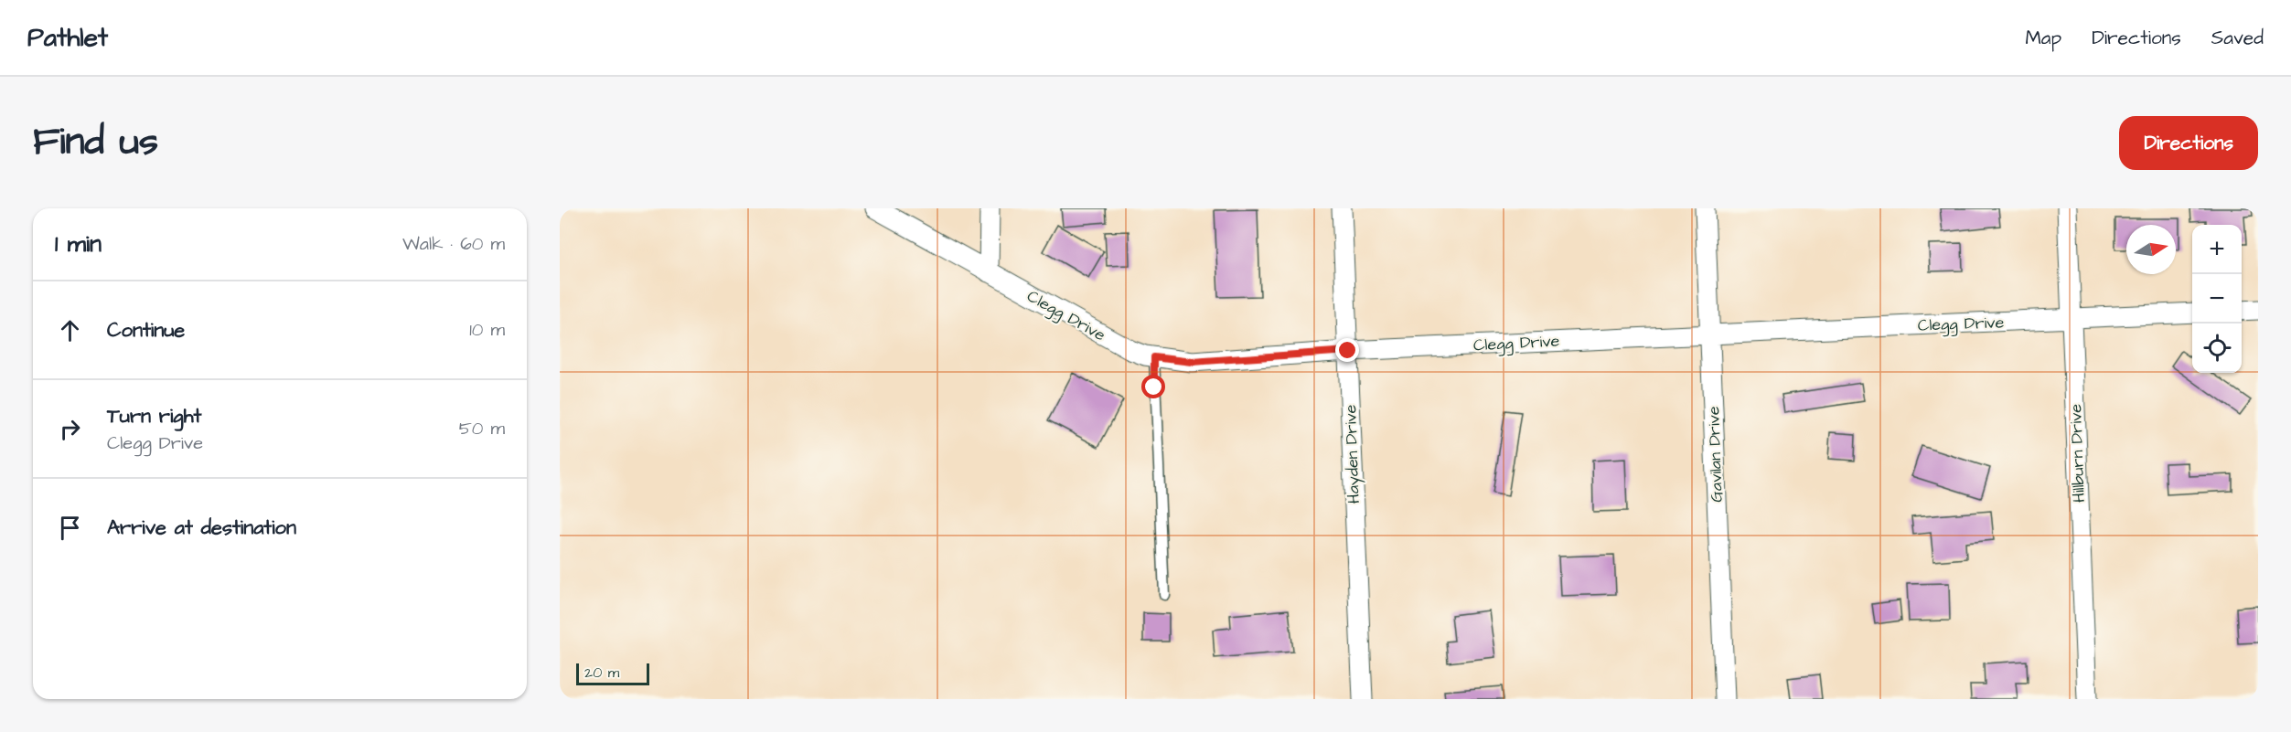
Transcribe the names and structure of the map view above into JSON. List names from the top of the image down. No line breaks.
{"streets":{"street":["Clegg Drive","Hillburn Drive","Hayden Drive","Gavilan Drive"]},"crossings":[["Clegg Drive","Hillburn Drive"],["Clegg Drive","Hayden Drive"],["Clegg Drive","Gavilan Drive"]],"scale_bar":"20 m","north":"right","page":{"header":"Pathlet","nav":["Map","Directions","Saved"],"title":"Find us","buttons":"Directions","heading":["1 min","Walk · 60 m"],"map_buttons":["+","−"],"list":[["Continue","10 m"],["Turn right","Clegg Drive","50 m"],"Arrive at destination"],"scale":"20 m"}}
